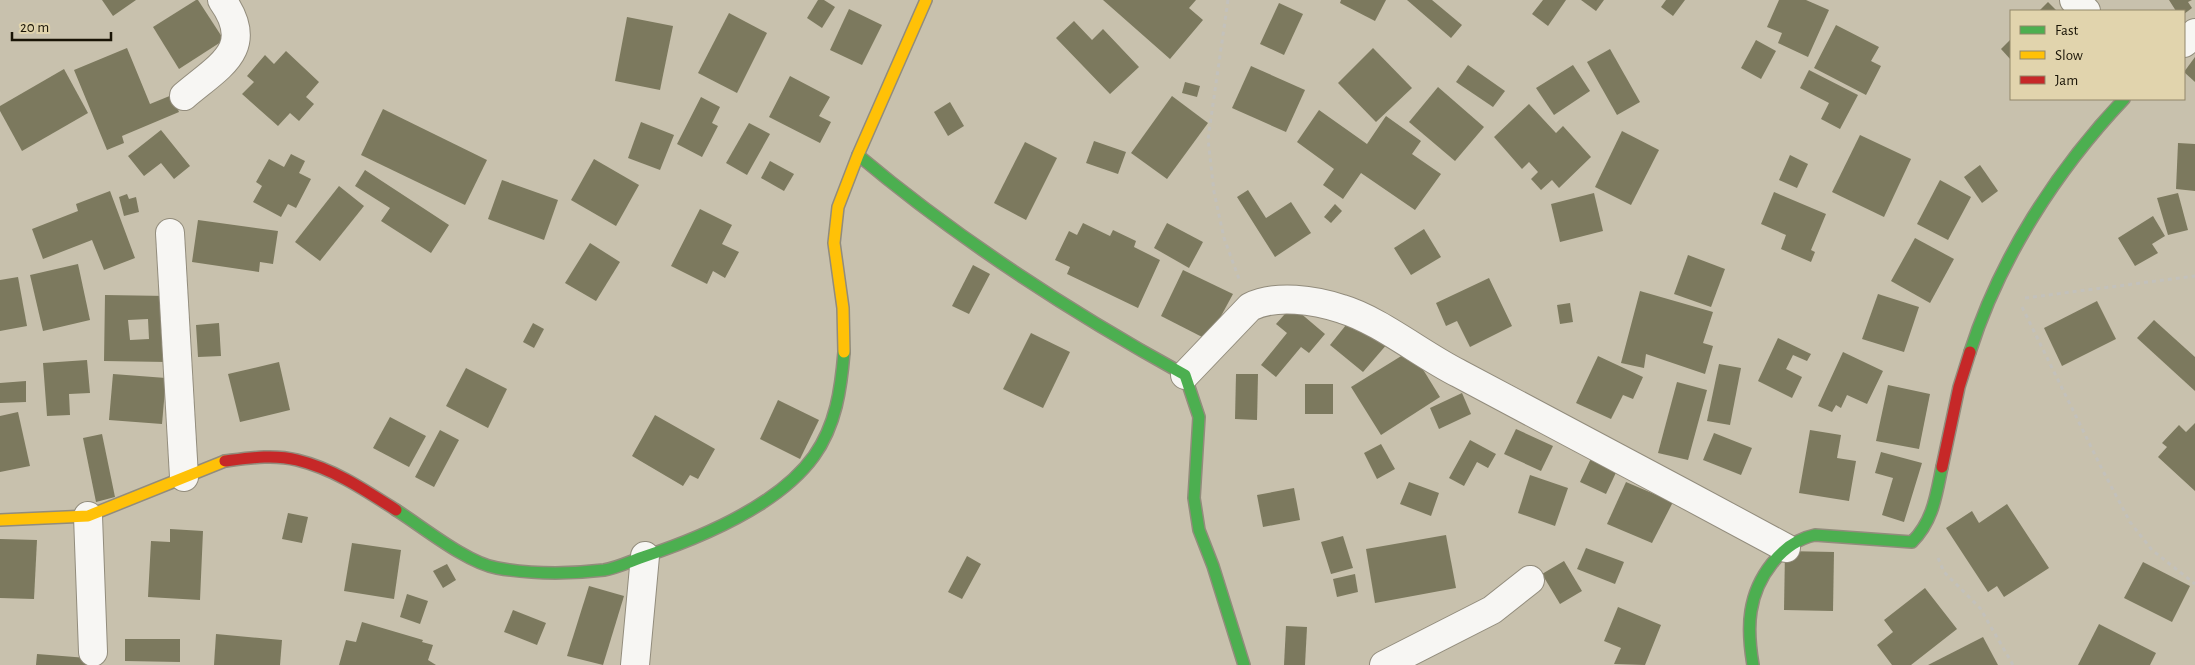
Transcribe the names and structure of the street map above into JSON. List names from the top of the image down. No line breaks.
{"legend":["Fast","Slow","Jam"],"scale_bar":"20 m"}
